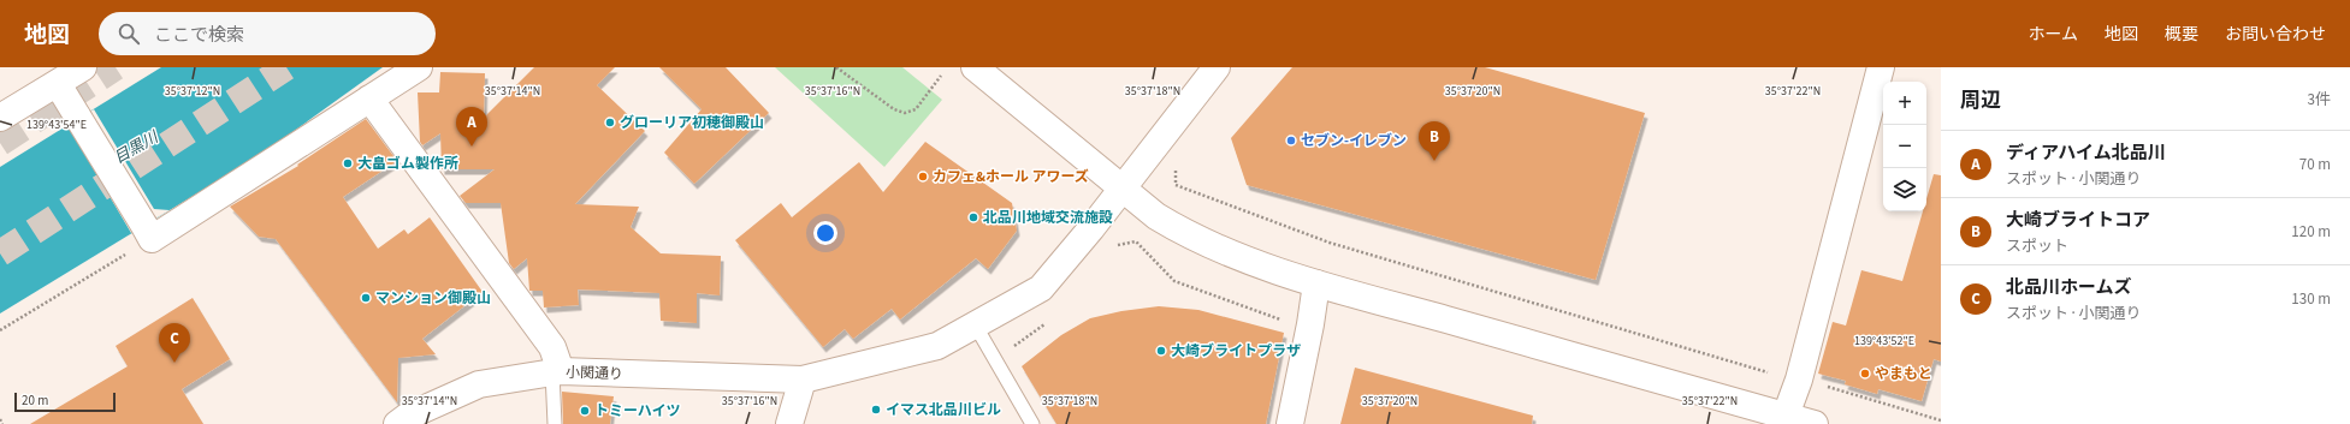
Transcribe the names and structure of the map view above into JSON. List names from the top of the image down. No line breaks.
{"streets":{"street":["小関通り"]},"water":["目黒川"],"places":["グローリア初穂御殿山","セブン-イレブン","大畠ゴム製作所","カフェ&ホール アワーズ","北品川地域交流施設","マンション御殿山","大崎ブライトプラザ","やまもと","イマス北品川ビル","トミーハイツ"],"scale_bar":"20 m","page":{"header":"地図","search":"ここで検索","nav":["ホーム","地図","概要","お問い合わせ"],"heading":["周辺","3件"],"map_buttons":["+","−"],"pins":["A","B","C"],"list":[{"mark":"A","name":"ディアハイム北品川","note":"スポット · 小関通り","value":"70 m"},{"mark":"B","name":"大崎ブライトコア","note":"スポット","value":"120 m"},{"mark":"C","name":"北品川ホームズ","note":"スポット · 小関通り","value":"130 m"}],"scale":"20 m"},"coordinates":["35°37'12\"N","35°37'14\"N","35°37'16\"N","35°37'18\"N","35°37'20\"N","35°37'22\"N","139°43'54\"E","139°43'52\"E"]}
